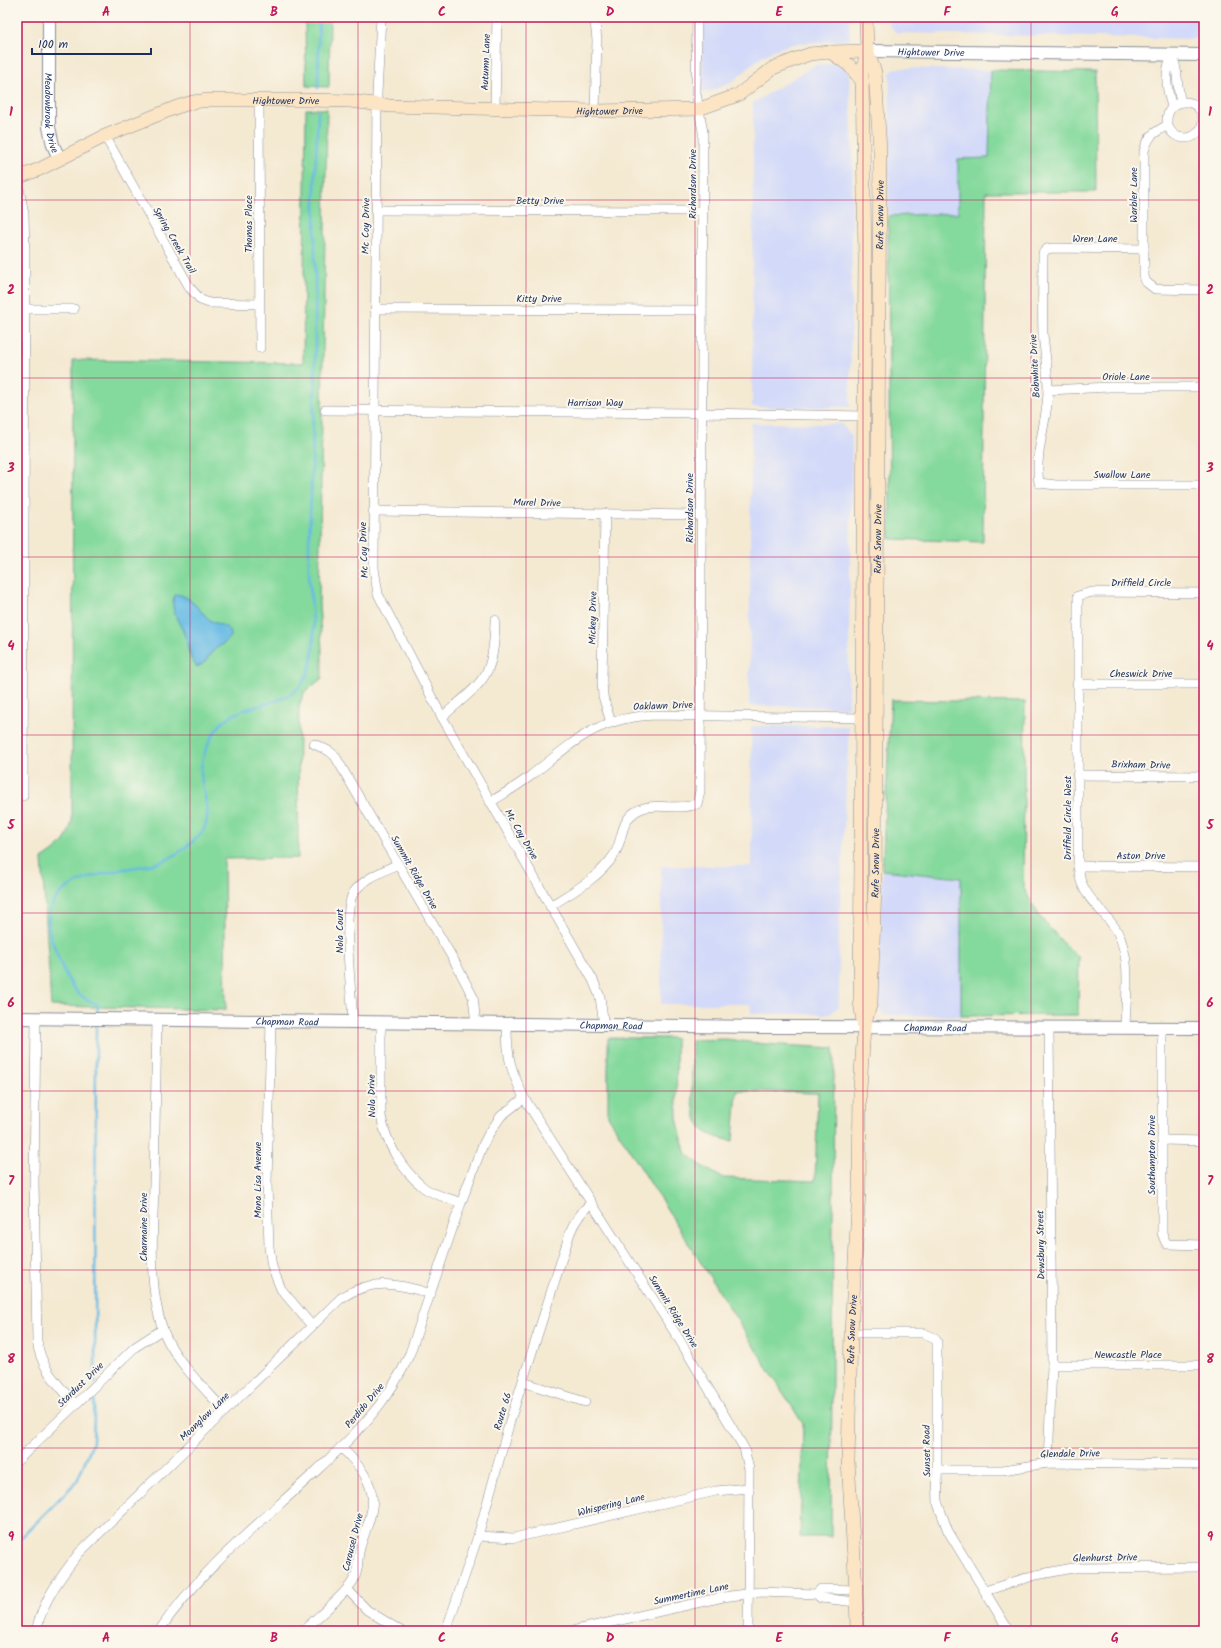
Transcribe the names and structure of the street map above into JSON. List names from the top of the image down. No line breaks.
{"streets":{"main road":["Hightower Drive","Rufe Snow Drive"],"street":["Autumn Lane","Meadowbrook Drive","Richardson Drive","Warbler Lane","Betty Drive","Thomas Place","Mc Coy Drive","Wren Lane","Spring Creek Trail","Kitty Drive","Bobwhite Drive","Oriole Lane","Harrison Way","Swallow Lane","Murel Drive","Driffield Circle","Mickey Drive","Cheswick Drive","Oaklawn Drive","Brixham Drive","Driffield Circle West","Aston Drive","Summit Ridge Drive","Nola Court","Chapman Road","Nola Drive","Southampton Drive","Mona Lisa Avenue","Charmaine Drive","Dewsbury Street","Newcastle Place","Stardust Drive","Perdido Drive","Route 66","Moonglow Lane","Sunset Road","Glendale Drive","Whispering Lane","Carousel Drive","Glenhurst Drive","Summertime Lane"]},"crossings":[["Hightower Drive","Autumn Lane"],["Hightower Drive","Meadowbrook Drive"],["Hightower Drive","Richardson Drive"],["Hightower Drive","Rufe Snow Drive"],["Hightower Drive","Thomas Place"],["Hightower Drive","Mc Coy Drive"],["Hightower Drive","Spring Creek Trail"],["Richardson Drive","Betty Drive"],["Richardson Drive","Mc Coy Drive"],["Richardson Drive","Kitty Drive"],["Richardson Drive","Harrison Way"],["Richardson Drive","Murel Drive"],["Richardson Drive","Oaklawn Drive"],["Warbler Lane","Wren Lane"],["Betty Drive","Mc Coy Drive"],["Rufe Snow Drive","Harrison Way"],["Rufe Snow Drive","Oaklawn Drive"],["Rufe Snow Drive","Chapman Road"],["Rufe Snow Drive","Sunset Road"],["Rufe Snow Drive","Summertime Lane"],["Thomas Place","Spring Creek Trail"],["Mc Coy Drive","Kitty Drive"],["Mc Coy Drive","Harrison Way"],["Mc Coy Drive","Murel Drive"],["Mc Coy Drive","Oaklawn Drive"],["Mc Coy Drive","Chapman Road"],["Wren Lane","Bobwhite Drive"],["Bobwhite Drive","Oriole Lane"],["Bobwhite Drive","Swallow Lane"],["Murel Drive","Mickey Drive"],["Driffield Circle","Driffield Circle West"],["Mickey Drive","Oaklawn Drive"],["Cheswick Drive","Driffield Circle West"],["Brixham Drive","Driffield Circle West"],["Driffield Circle West","Aston Drive"],["Driffield Circle West","Chapman Road"],["Summit Ridge Drive","Nola Court"],["Summit Ridge Drive","Chapman Road"],["Summit Ridge Drive","Perdido Drive"],["Summit Ridge Drive","Route 66"],["Summit Ridge Drive","Whispering Lane"],["Summit Ridge Drive","Summertime Lane"],["Nola Court","Chapman Road"],["Chapman Road","Nola Drive"],["Chapman Road","Southampton Drive"],["Chapman Road","Mona Lisa Avenue"],["Chapman Road","Charmaine Drive"],["Chapman Road","Dewsbury Street"],["Nola Drive","Perdido Drive"],["Mona Lisa Avenue","Moonglow Lane"],["Charmaine Drive","Stardust Drive"],["Charmaine Drive","Moonglow Lane"],["Dewsbury Street","Newcastle Place"],["Dewsbury Street","Glendale Drive"],["Perdido Drive","Moonglow Lane"],["Perdido Drive","Carousel Drive"],["Route 66","Whispering Lane"],["Sunset Road","Glendale Drive"],["Sunset Road","Glenhurst Drive"]],"scale_bar":"100 m","grid":{"columns":["A","B","C","D","E","F","G"],"rows":["1","2","3","4","5","6","7","8","9"]}}
